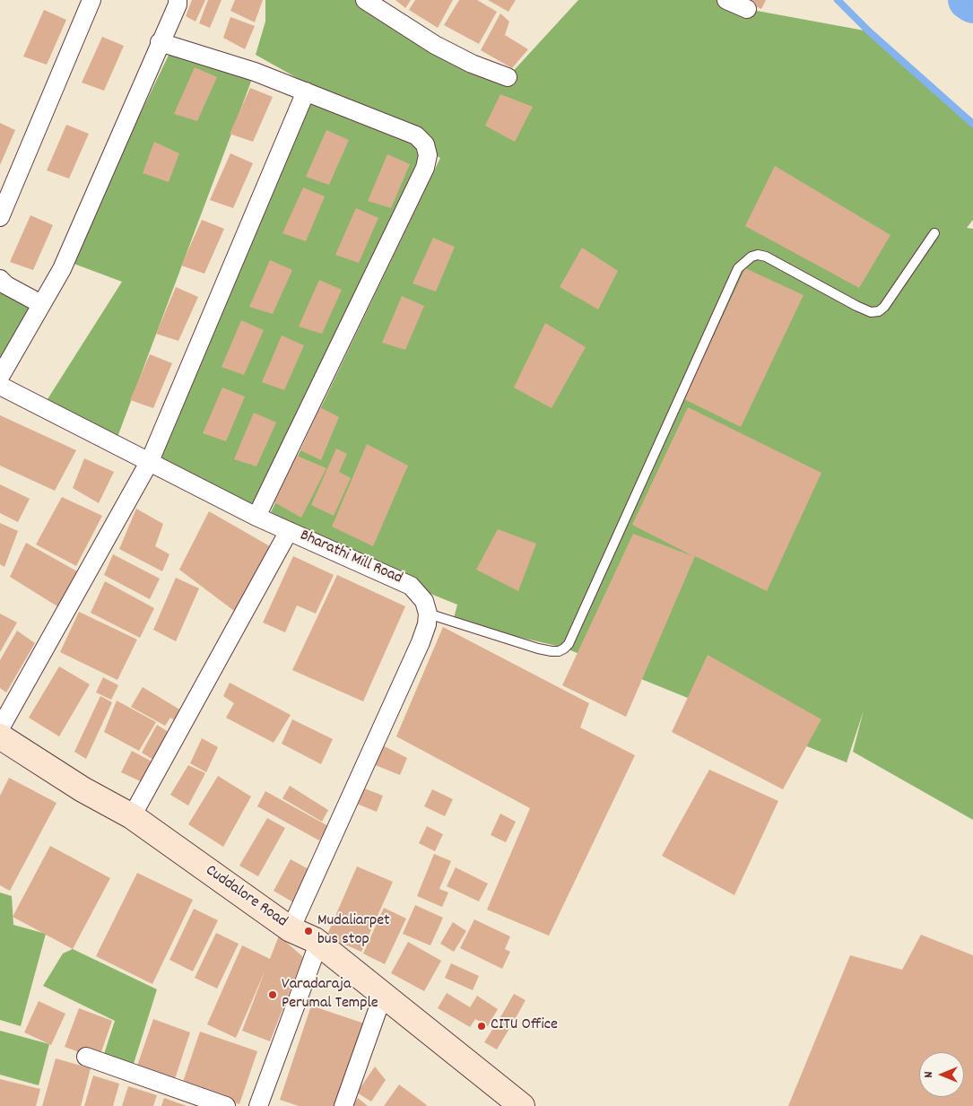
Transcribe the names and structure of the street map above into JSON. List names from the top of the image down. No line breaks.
{"streets":{"main road":["Cuddalore Road"],"street":["Bharathi Mill Road"]},"places":["Mudaliarpet bus stop","Varadaraja Perumal Temple","CITU Office"],"north":"left"}
